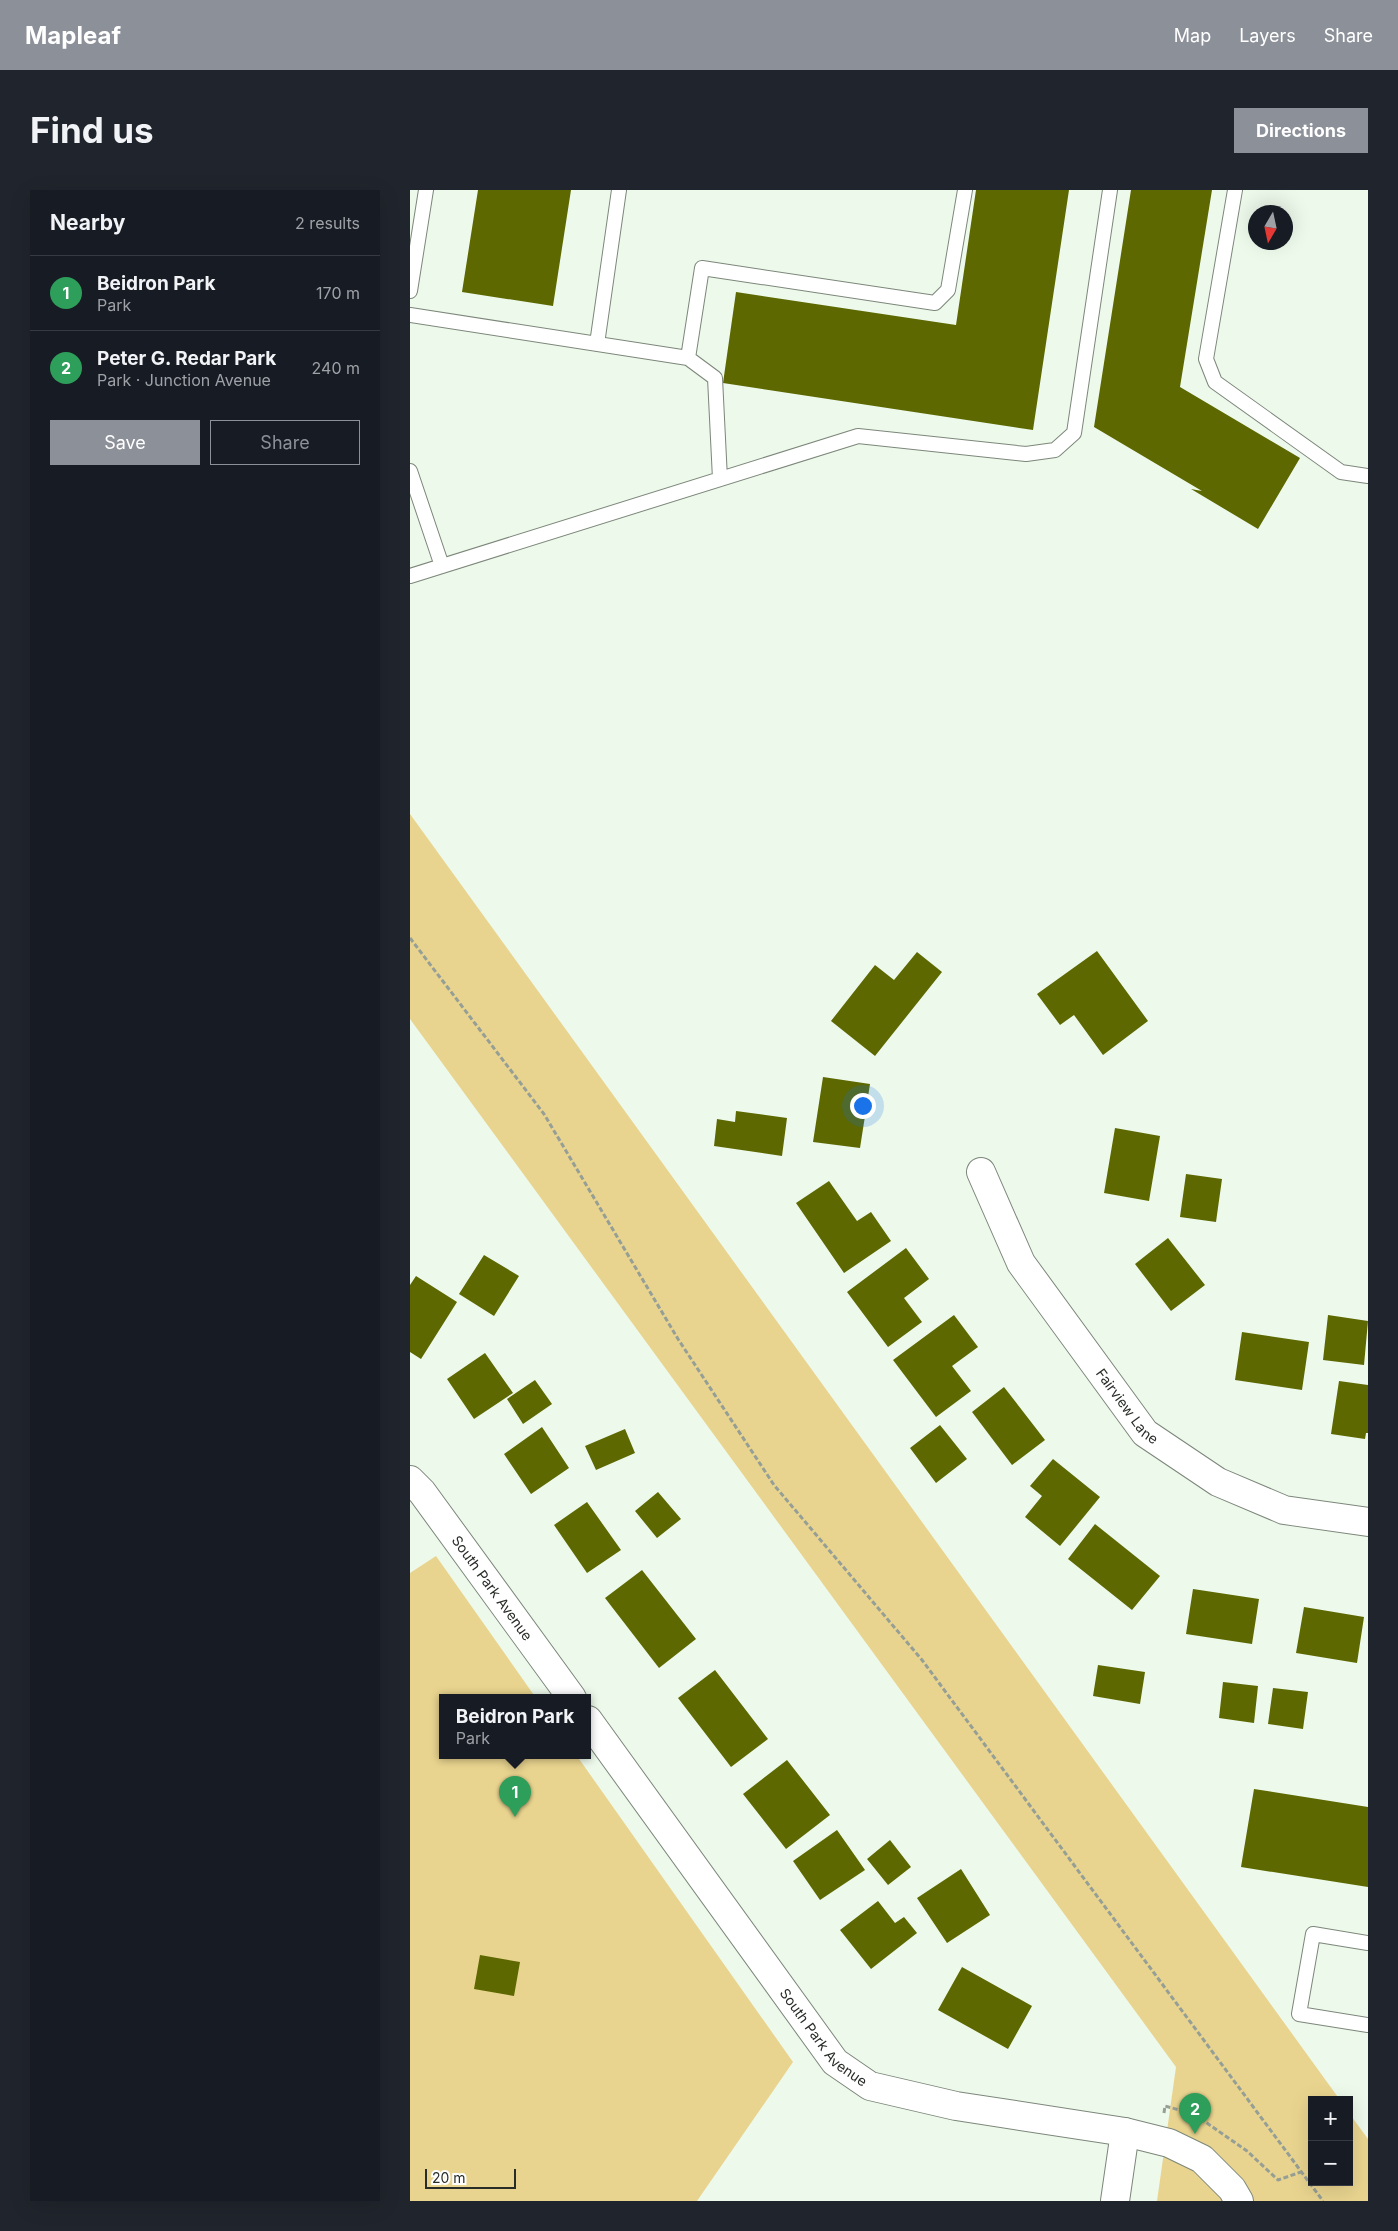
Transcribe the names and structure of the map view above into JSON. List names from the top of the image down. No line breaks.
{"streets":{"street":["Fairview Lane","South Park Avenue"]},"scale_bar":"20 m","north":"bottom","page":{"header":"Mapleaf","nav":["Map","Layers","Share"],"buttons":["Directions",["Save","Share"]],"title":"Find us","heading":["Nearby","2 results"],"list":[{"mark":"1","name":"Beidron Park","note":"Park","value":"170 m"},{"mark":"2","name":"Peter G. Redar Park","note":"Park · Junction Avenue","value":"240 m"}],"popup":["Beidron Park","Park"],"pins":["1","2"],"map_buttons":["+","−"],"scale":"20 m"}}
